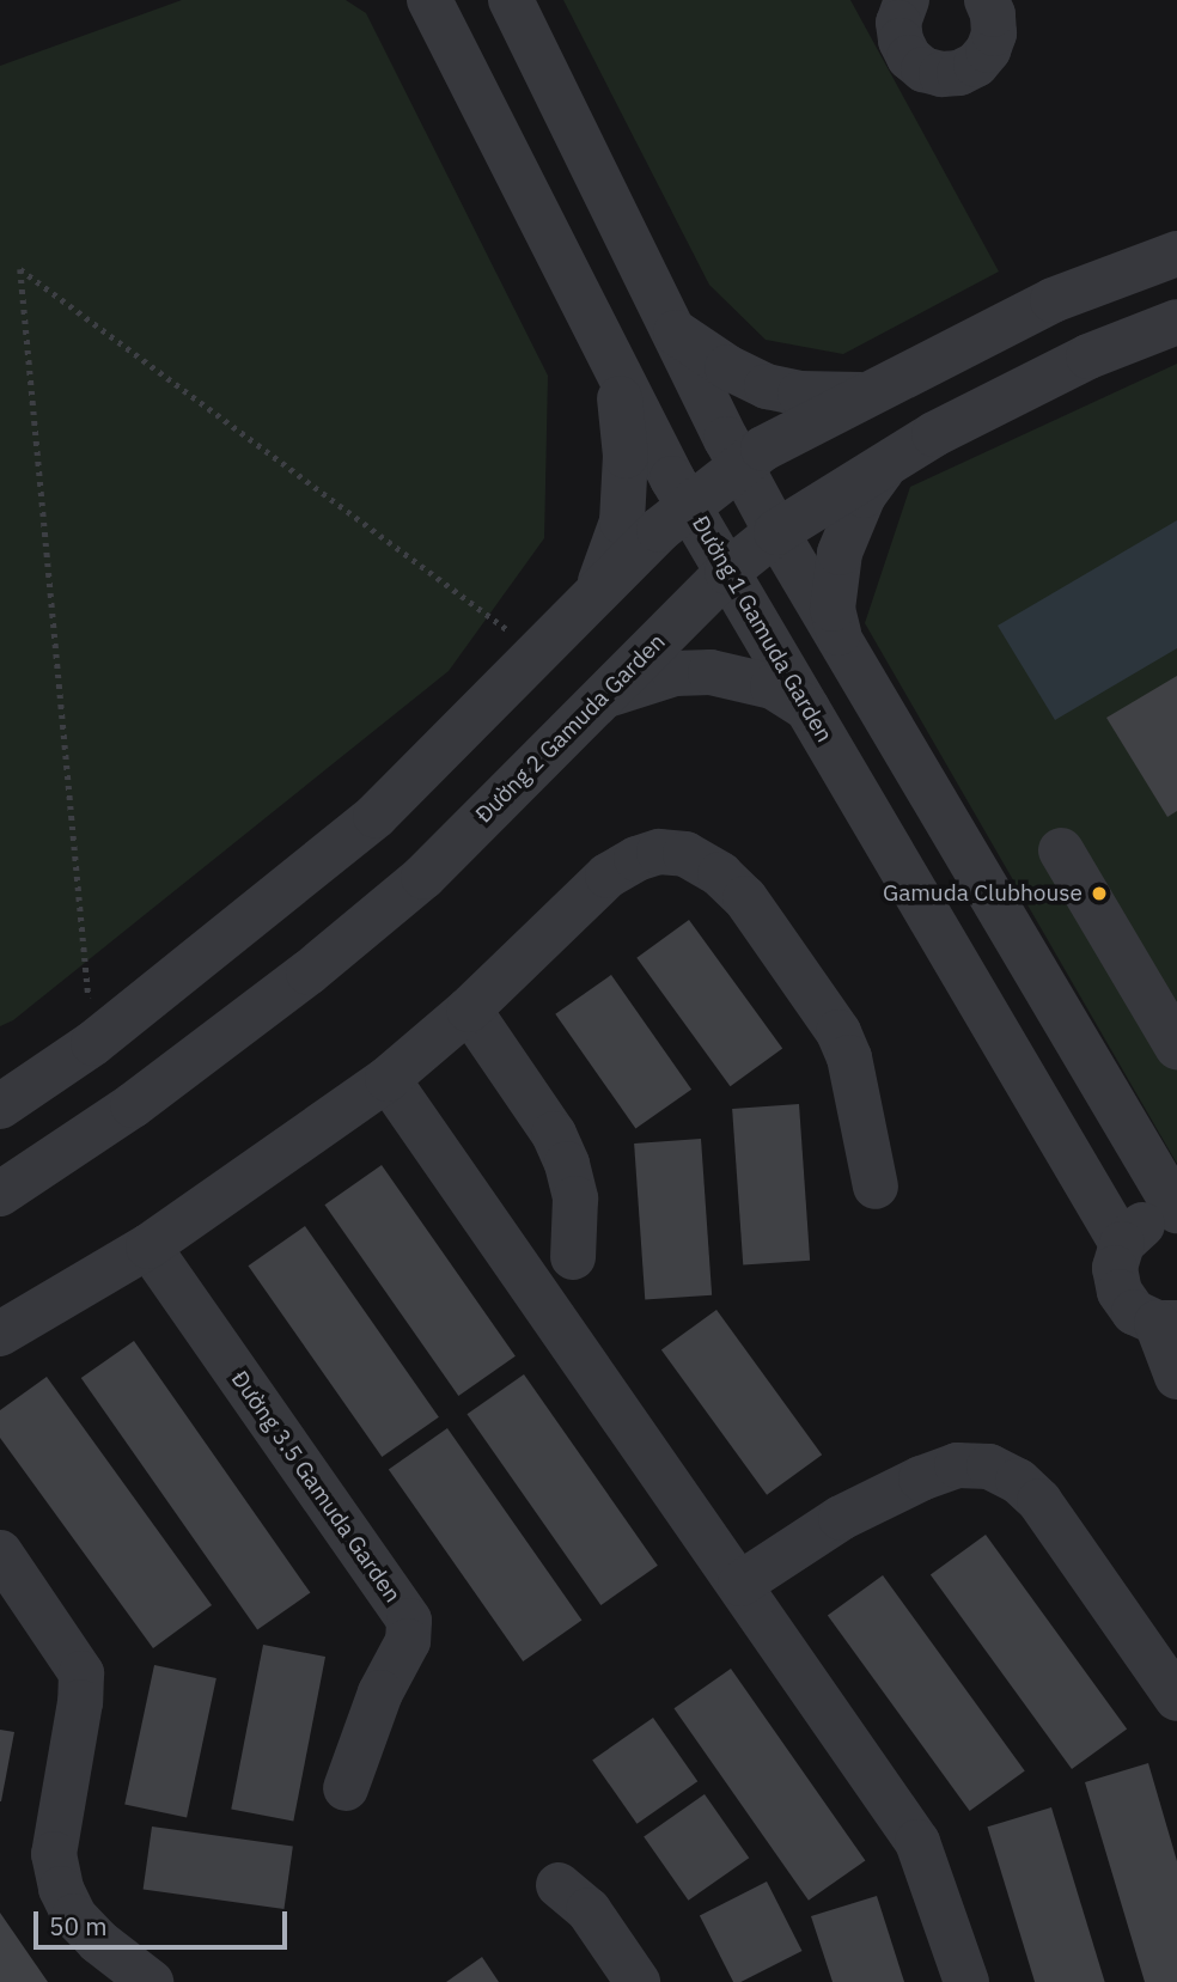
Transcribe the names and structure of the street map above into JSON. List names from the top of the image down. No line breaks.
{"streets":{"street":["Đường 1 Gamuda Garden","Đường 2 Gamuda Garden","Đường 3.5 Gamuda Garden"]},"crossings":[["Đường 1 Gamuda Garden","Đường 2 Gamuda Garden"]],"places":["Gamuda Clubhouse"],"scale_bar":"50 m"}
